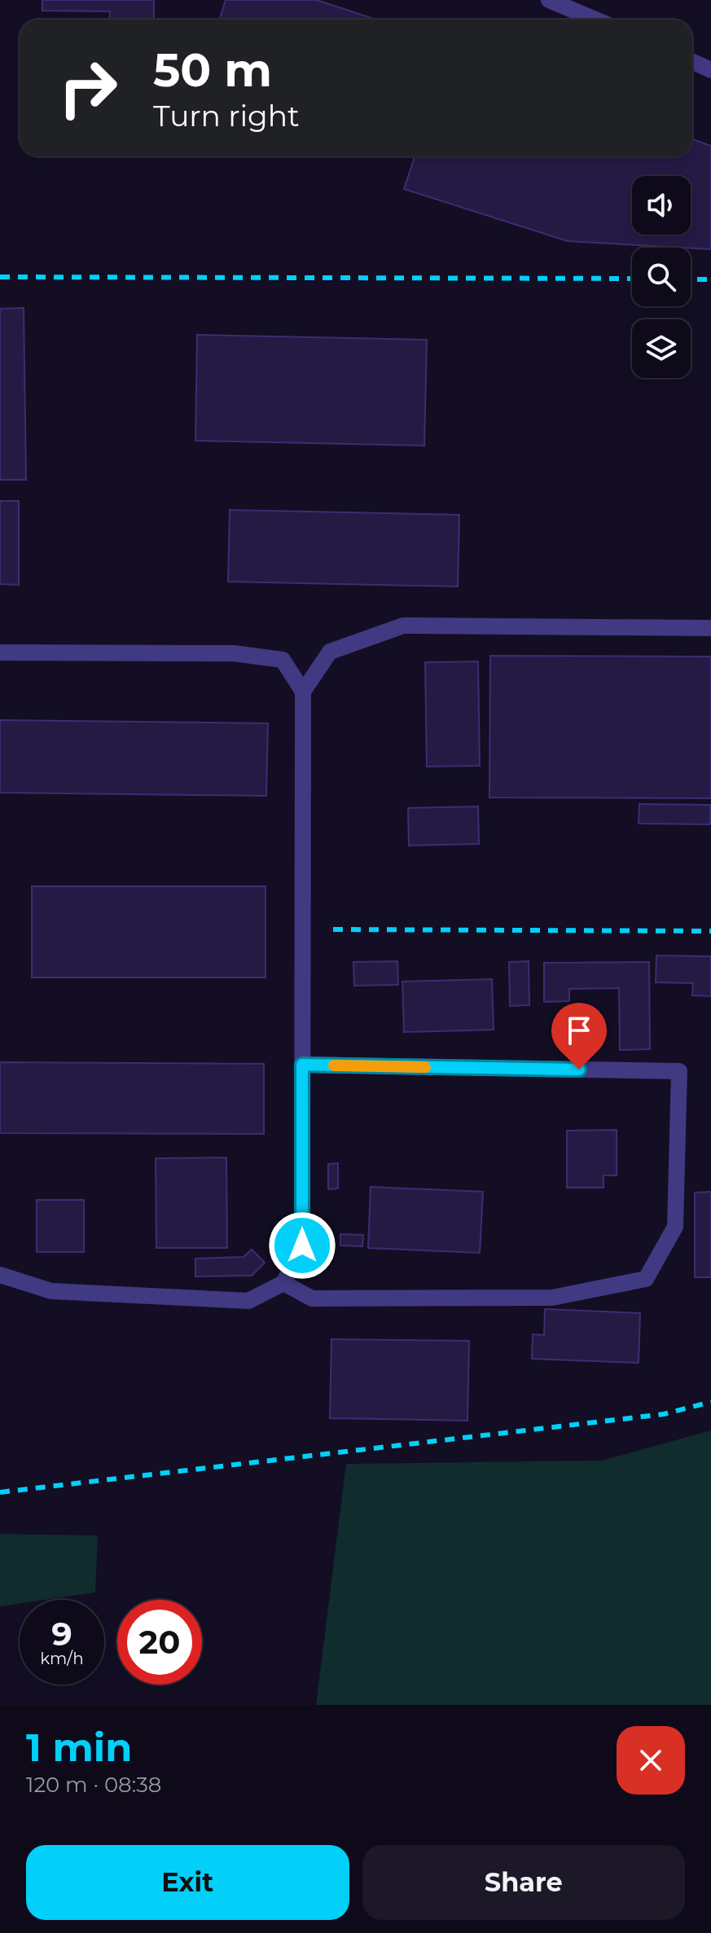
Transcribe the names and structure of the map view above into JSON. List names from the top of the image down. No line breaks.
{"page":{"turn":["50 m","Turn right"],"speed":"9 km/h","limit":"20","heading":["1 min","120 m · 08:38"],"buttons":["Exit","Share"]}}
